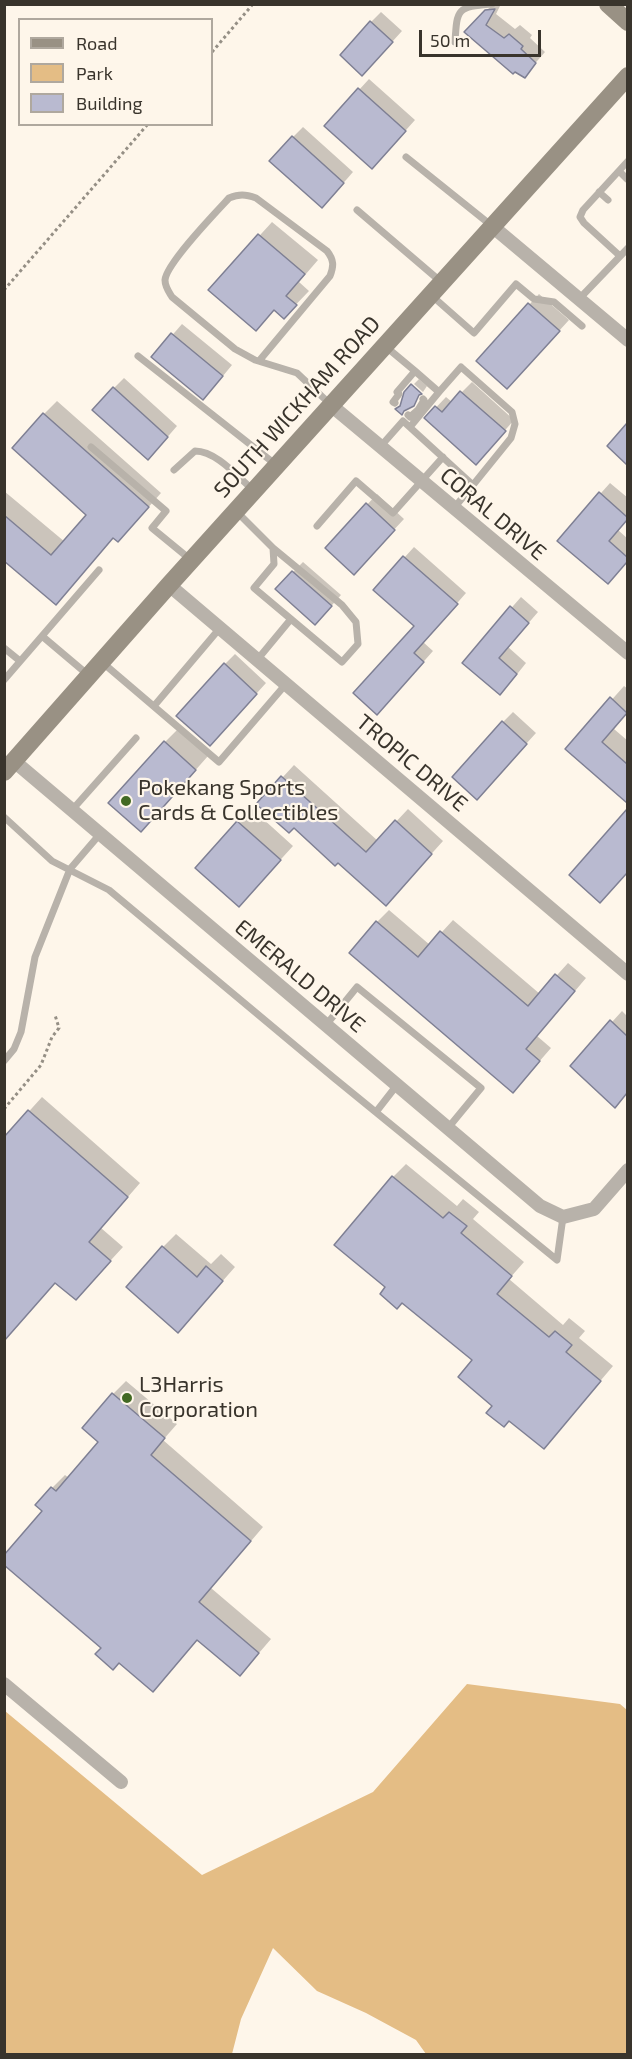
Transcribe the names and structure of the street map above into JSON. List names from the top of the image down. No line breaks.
{"streets":{"main road":["SOUTH WICKHAM ROAD"],"street":["CORAL DRIVE","TROPIC DRIVE","EMERALD DRIVE"]},"crossings":[["SOUTH WICKHAM ROAD","CORAL DRIVE"],["SOUTH WICKHAM ROAD","TROPIC DRIVE"],["SOUTH WICKHAM ROAD","EMERALD DRIVE"]],"places":["Pokekang Sports Cards & Collectibles","L3Harris Corporation"],"legend":["Road","Park","Building"],"scale_bar":"50 m"}
